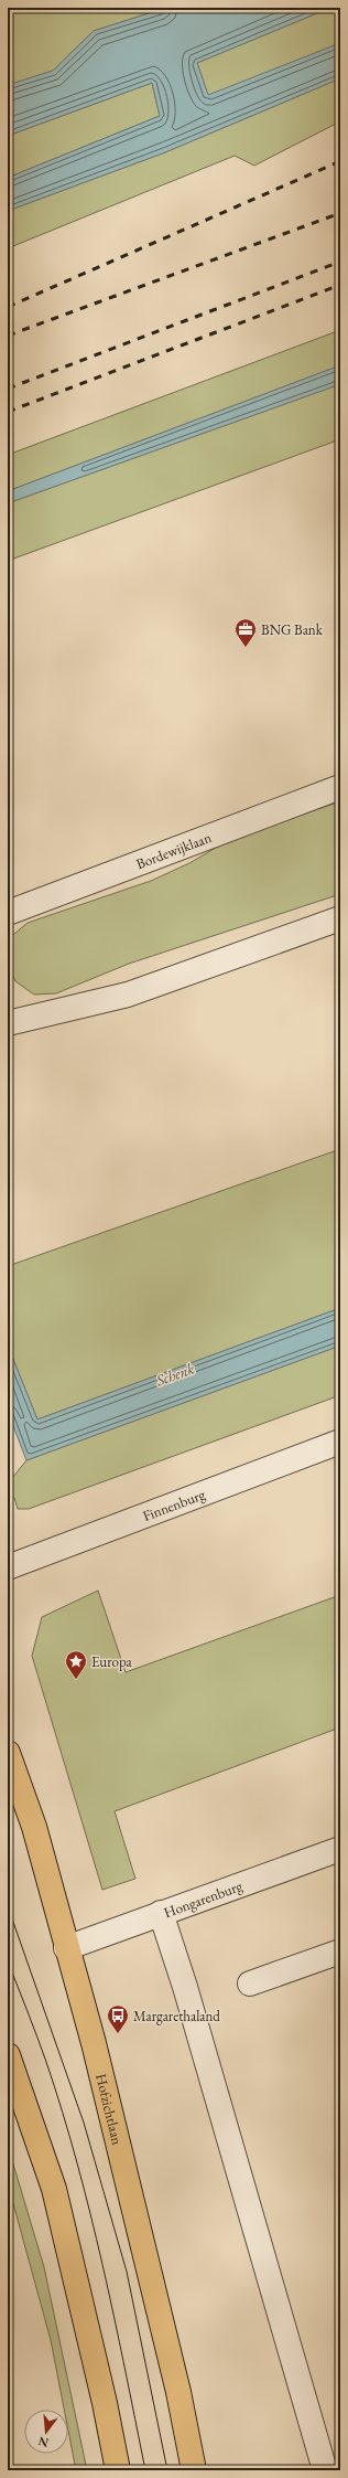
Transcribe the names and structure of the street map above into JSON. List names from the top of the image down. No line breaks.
{"streets":{"main road":["Hofzichtlaan"],"street":["Bordewijklaan","Finnenburg","Hongarenburg"]},"crossings":[["Hongarenburg","Hofzichtlaan"]],"water":["Schenk"],"places":{"office":["BNG Bank"],"place":["Europa"],"bus stop":["Margarethaland"]},"north":"bottom"}
